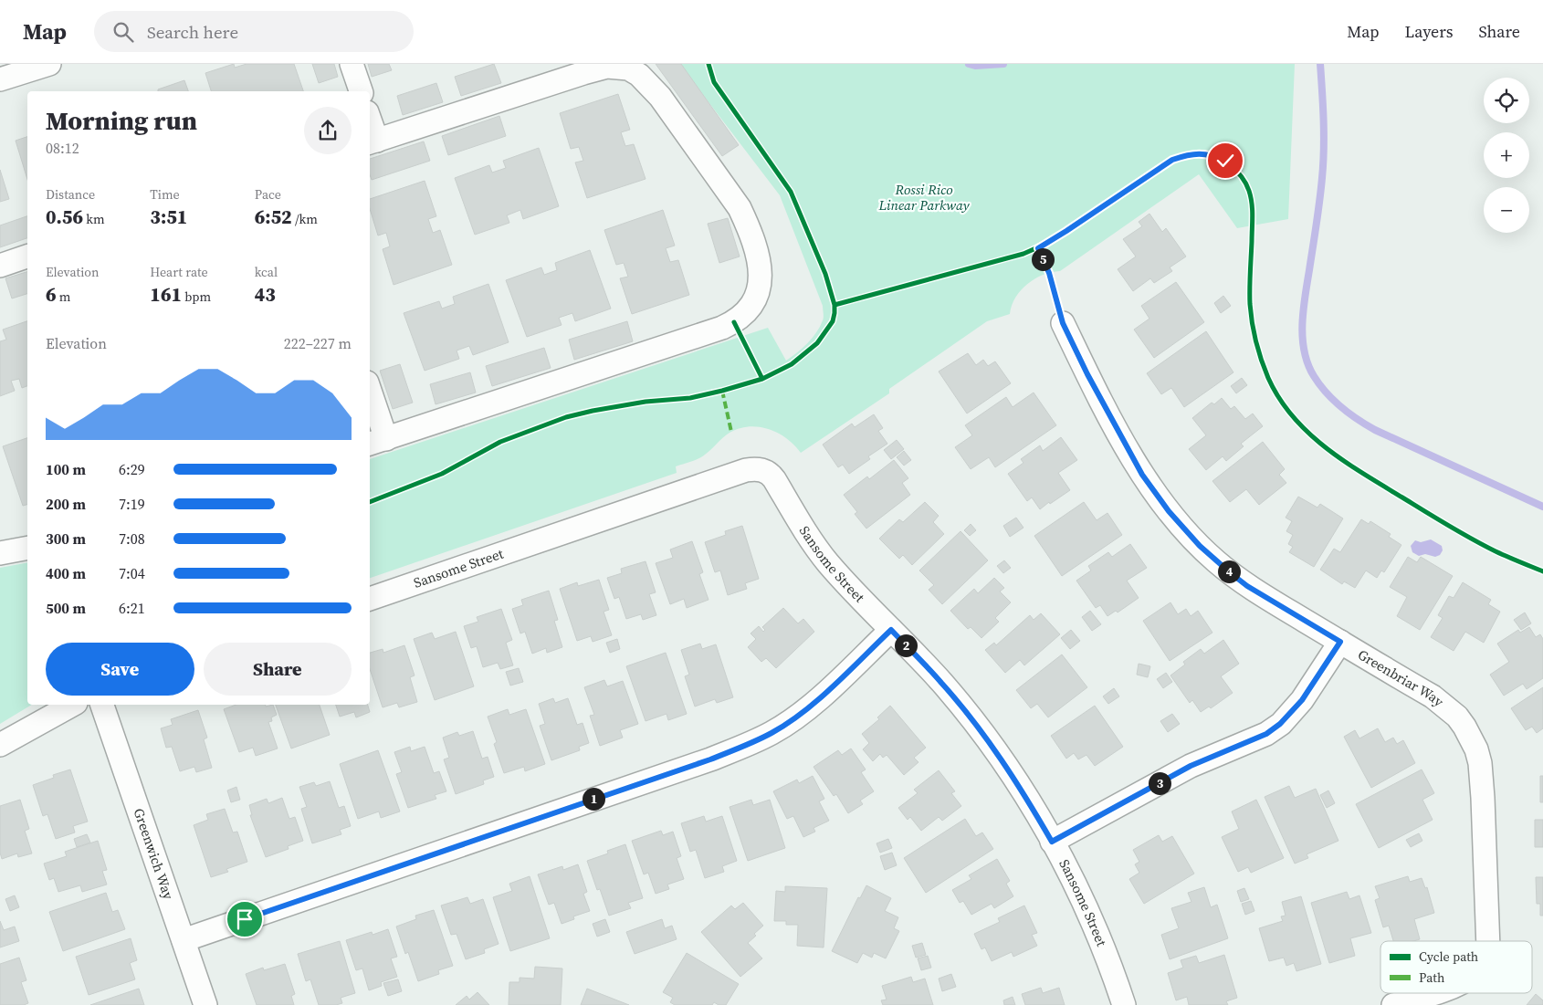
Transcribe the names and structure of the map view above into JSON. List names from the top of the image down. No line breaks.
{"streets":{"street":["Sansome Street","Greenbriar Way","Greenwich Way"]},"parks":["Rossi Rico Linear Parkway"],"legend":["Cycle path","Path"],"page":{"header":"Map","search":"Search here","nav":["Map","Layers","Share"],"map_buttons":["+","−"],"heading":["Morning run","08:12"],"stats":[["Distance","0.56 km"],["Time","3:51"],["Pace","6:52 /km"],["Elevation","6 m"],["Heart rate","161 bpm"],["kcal","43"]],"pins":["5","4","2","3","1"],"chart":["Elevation","222–227 m"],"list":[{"name":"100 m","note":"6:29"},{"name":"200 m","note":"7:19"},{"name":"300 m","note":"7:08"},{"name":"400 m","note":"7:04"},{"name":"500 m","note":"6:21"}],"buttons":["Save","Share"]}}
